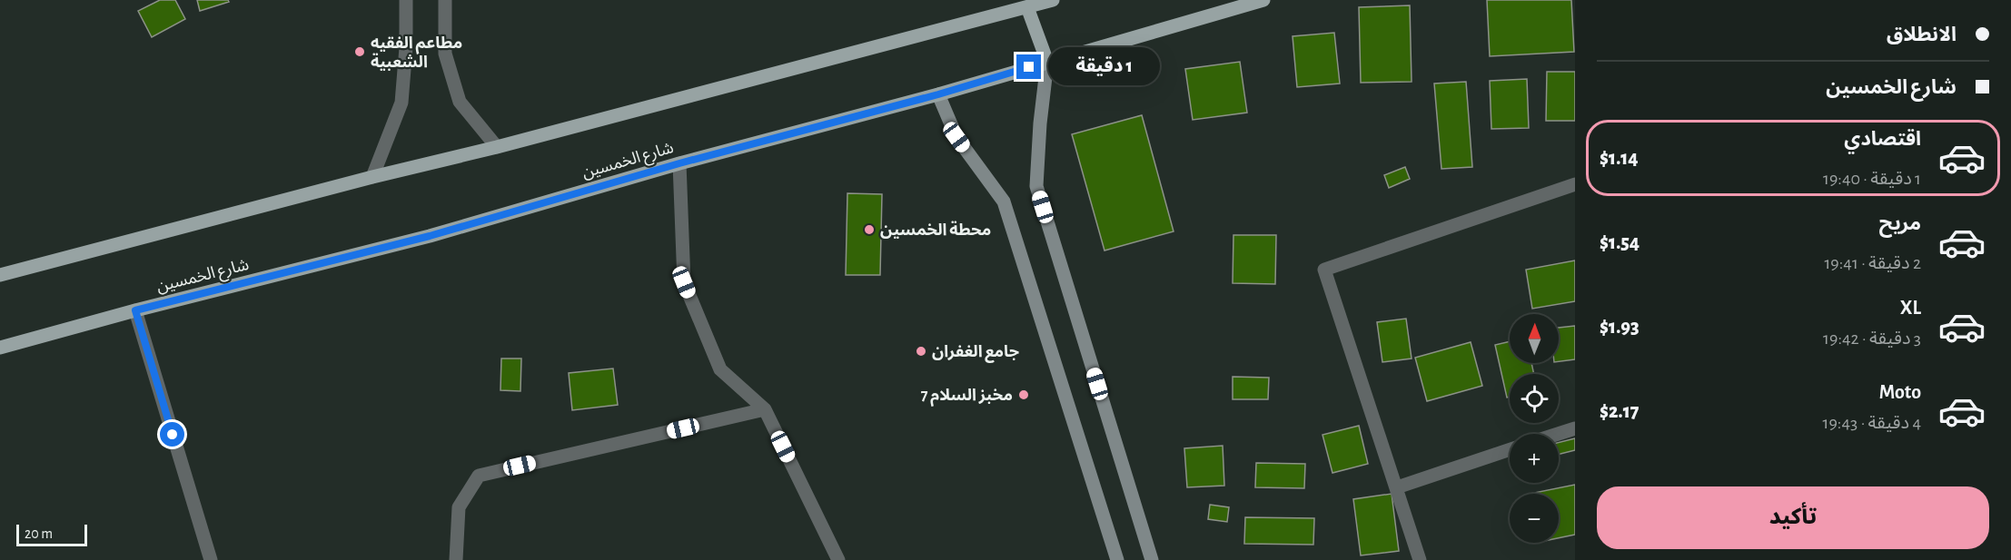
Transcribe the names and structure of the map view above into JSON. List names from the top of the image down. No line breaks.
{"streets":{"main road":["شارع الخمسين"]},"places":["مطاعم الفقيه الشعبية","محطة الخمسين","جامع الغفران","مخبز السلام 7"],"scale_bar":"20 m","north":"top","page":{"banner":["الانطلاق","شارع الخمسين"],"bubble":"1 دقيقة","list":[{"name":"اقتصادي","note":"1 دقيقة · 19:40","value":"$1.14"},{"name":"مريح","note":"2 دقيقة · 19:41","value":"$1.54"},{"name":"XL","note":"3 دقيقة · 19:42","value":"$1.93"},{"name":"Moto","note":"4 دقيقة · 19:43","value":"$2.17"}],"map_buttons":["+","−"],"buttons":"تأكيد","scale":"20 m"}}
